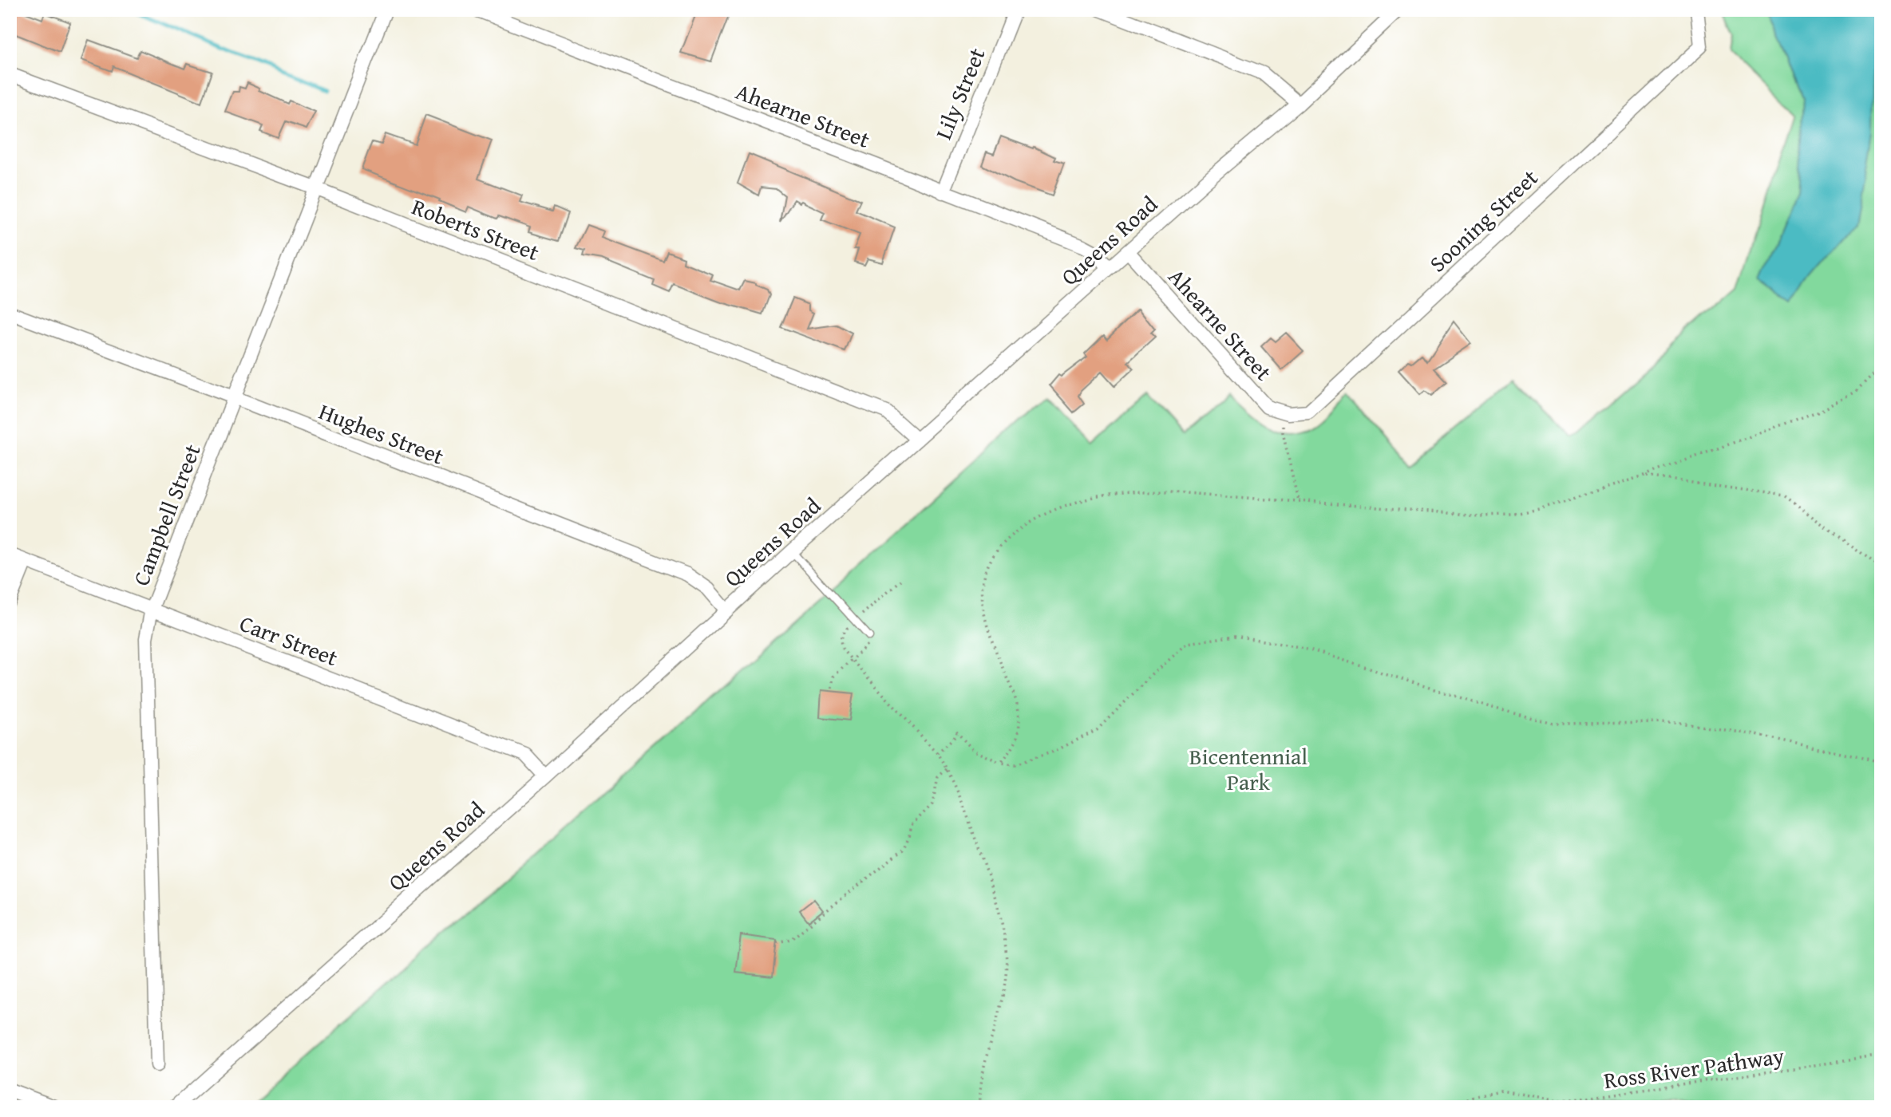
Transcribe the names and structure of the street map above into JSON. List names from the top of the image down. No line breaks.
{"streets":{"street":["Lily Street","Ahearne Street","Sooning Street","Roberts Street","Queens Road","Hughes Street","Campbell Street","Carr Street"],"path":["Ross River Pathway"]},"crossings":[["Lily Street","Ahearne Street"],["Ahearne Street","Sooning Street"],["Ahearne Street","Queens Road"],["Roberts Street","Queens Road"],["Roberts Street","Campbell Street"],["Queens Road","Hughes Street"],["Queens Road","Carr Street"],["Hughes Street","Campbell Street"],["Campbell Street","Carr Street"]],"parks":["Bicentennial Park"]}
